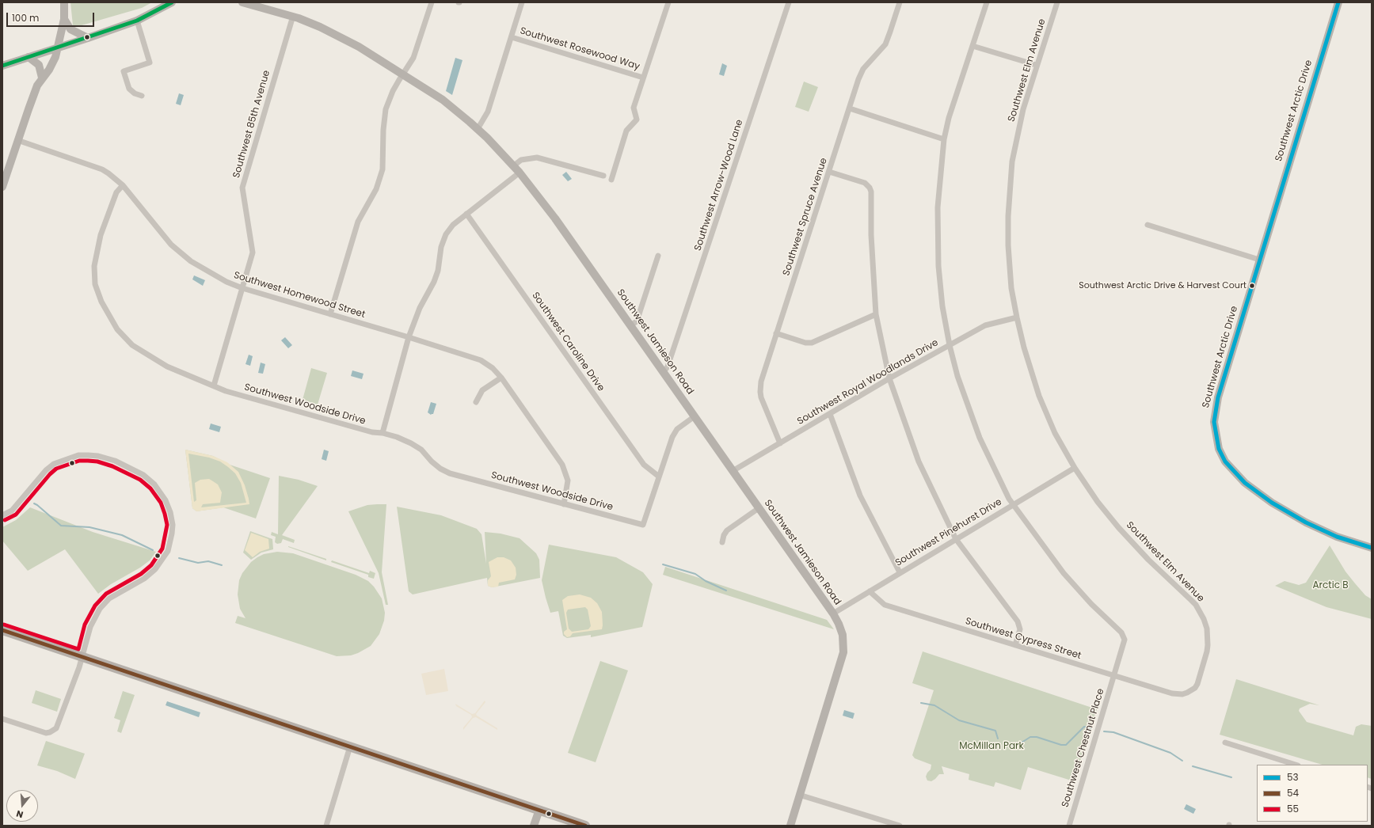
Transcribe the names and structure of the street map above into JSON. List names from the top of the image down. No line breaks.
{"streets":{"street":["Southwest Rosewood Way","Southwest Elm Avenue","Southwest Arctic Drive","Southwest 85th Avenue","Southwest Arrow-Wood Lane","Southwest Spruce Avenue","Southwest Homewood Street","Southwest Caroline Drive","Southwest Jamieson Road","Southwest Royal Woodlands Drive","Southwest Woodside Drive","Southwest Pinehurst Drive","Southwest Cypress Street","Southwest Chestnut Place"]},"crossings":[["Southwest Elm Avenue","Southwest Royal Woodlands Drive"],["Southwest Elm Avenue","Southwest Pinehurst Drive"],["Southwest Elm Avenue","Southwest Cypress Street"],["Southwest 85th Avenue","Southwest Homewood Street"],["Southwest 85th Avenue","Southwest Jamieson Road"],["Southwest 85th Avenue","Southwest Woodside Drive"],["Southwest Arrow-Wood Lane","Southwest Jamieson Road"],["Southwest Spruce Avenue","Southwest Royal Woodlands Drive"],["Southwest Homewood Street","Southwest Woodside Drive"],["Southwest Caroline Drive","Southwest Woodside Drive"],["Southwest Jamieson Road","Southwest Royal Woodlands Drive"],["Southwest Jamieson Road","Southwest Pinehurst Drive"],["Southwest Royal Woodlands Drive","Southwest Chestnut Place"],["Southwest Pinehurst Drive","Southwest Cypress Street"],["Southwest Pinehurst Drive","Southwest Chestnut Place"],["Southwest Cypress Street","Southwest Chestnut Place"]],"parks":["Arctic B","McMillan Park"],"places":["Southwest Arctic Drive & Harvest Court"],"lines":["transit line 53","transit line 55","transit line 54"],"legend":["53","54","55"],"scale_bar":"100 m","north":"bottom"}
